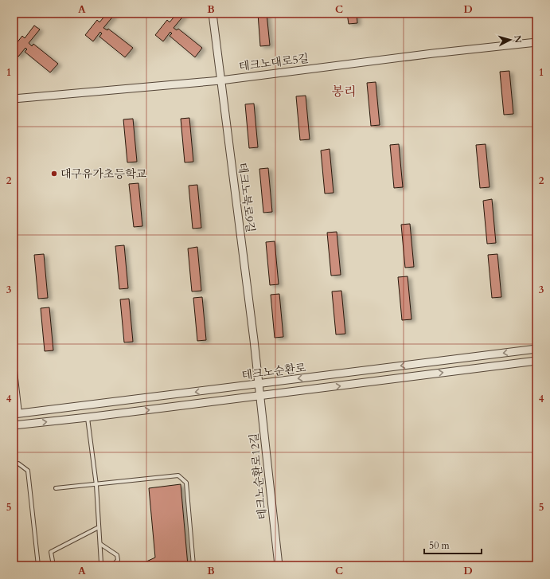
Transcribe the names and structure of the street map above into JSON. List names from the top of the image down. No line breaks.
{"streets":{"street":["테크노대로5길","테크노북로9길","테크노순환로","테크노순환로12길"]},"crossings":[["테크노대로5길","테크노북로9길"],["테크노북로9길","테크노순환로"],["테크노북로9길","테크노순환로12길"],["테크노순환로","테크노순환로12길"]],"districts":["봉리"],"places":["대구유가초등학교"],"scale_bar":"50 m","north":"right","grid":{"columns":["A","B","C","D"],"rows":["1","2","3","4","5"]}}
